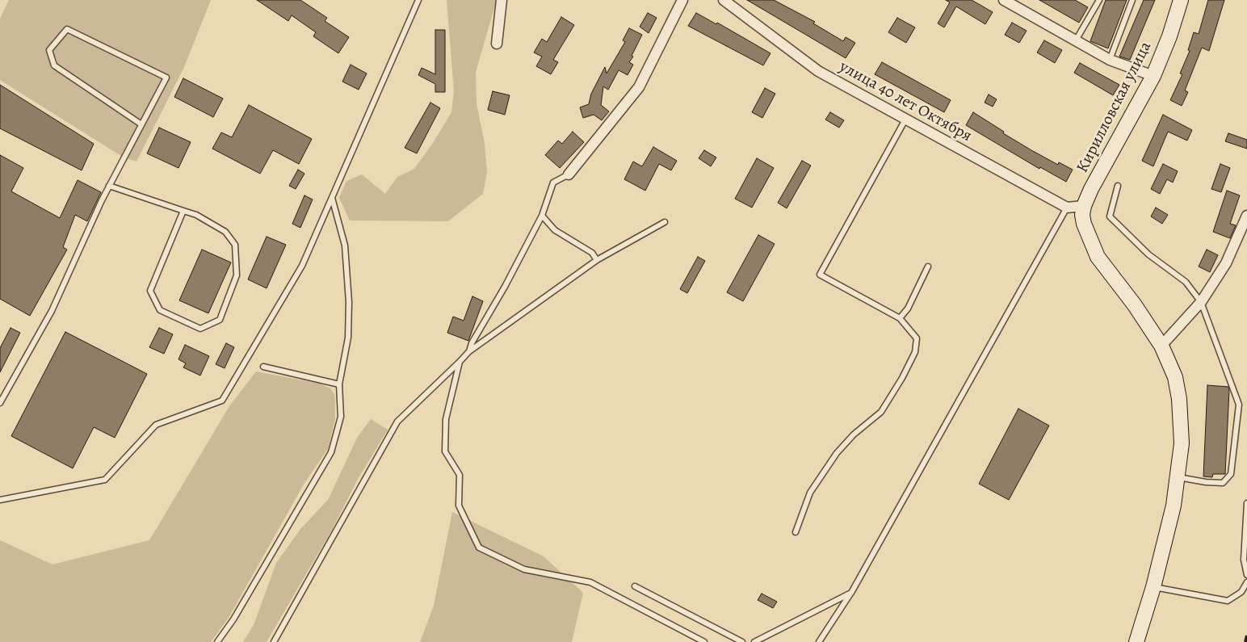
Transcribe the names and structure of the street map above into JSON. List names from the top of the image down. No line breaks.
{"streets":{"main road":["Кирилловская улица"],"street":["улица 40 лет Октября"]}}
